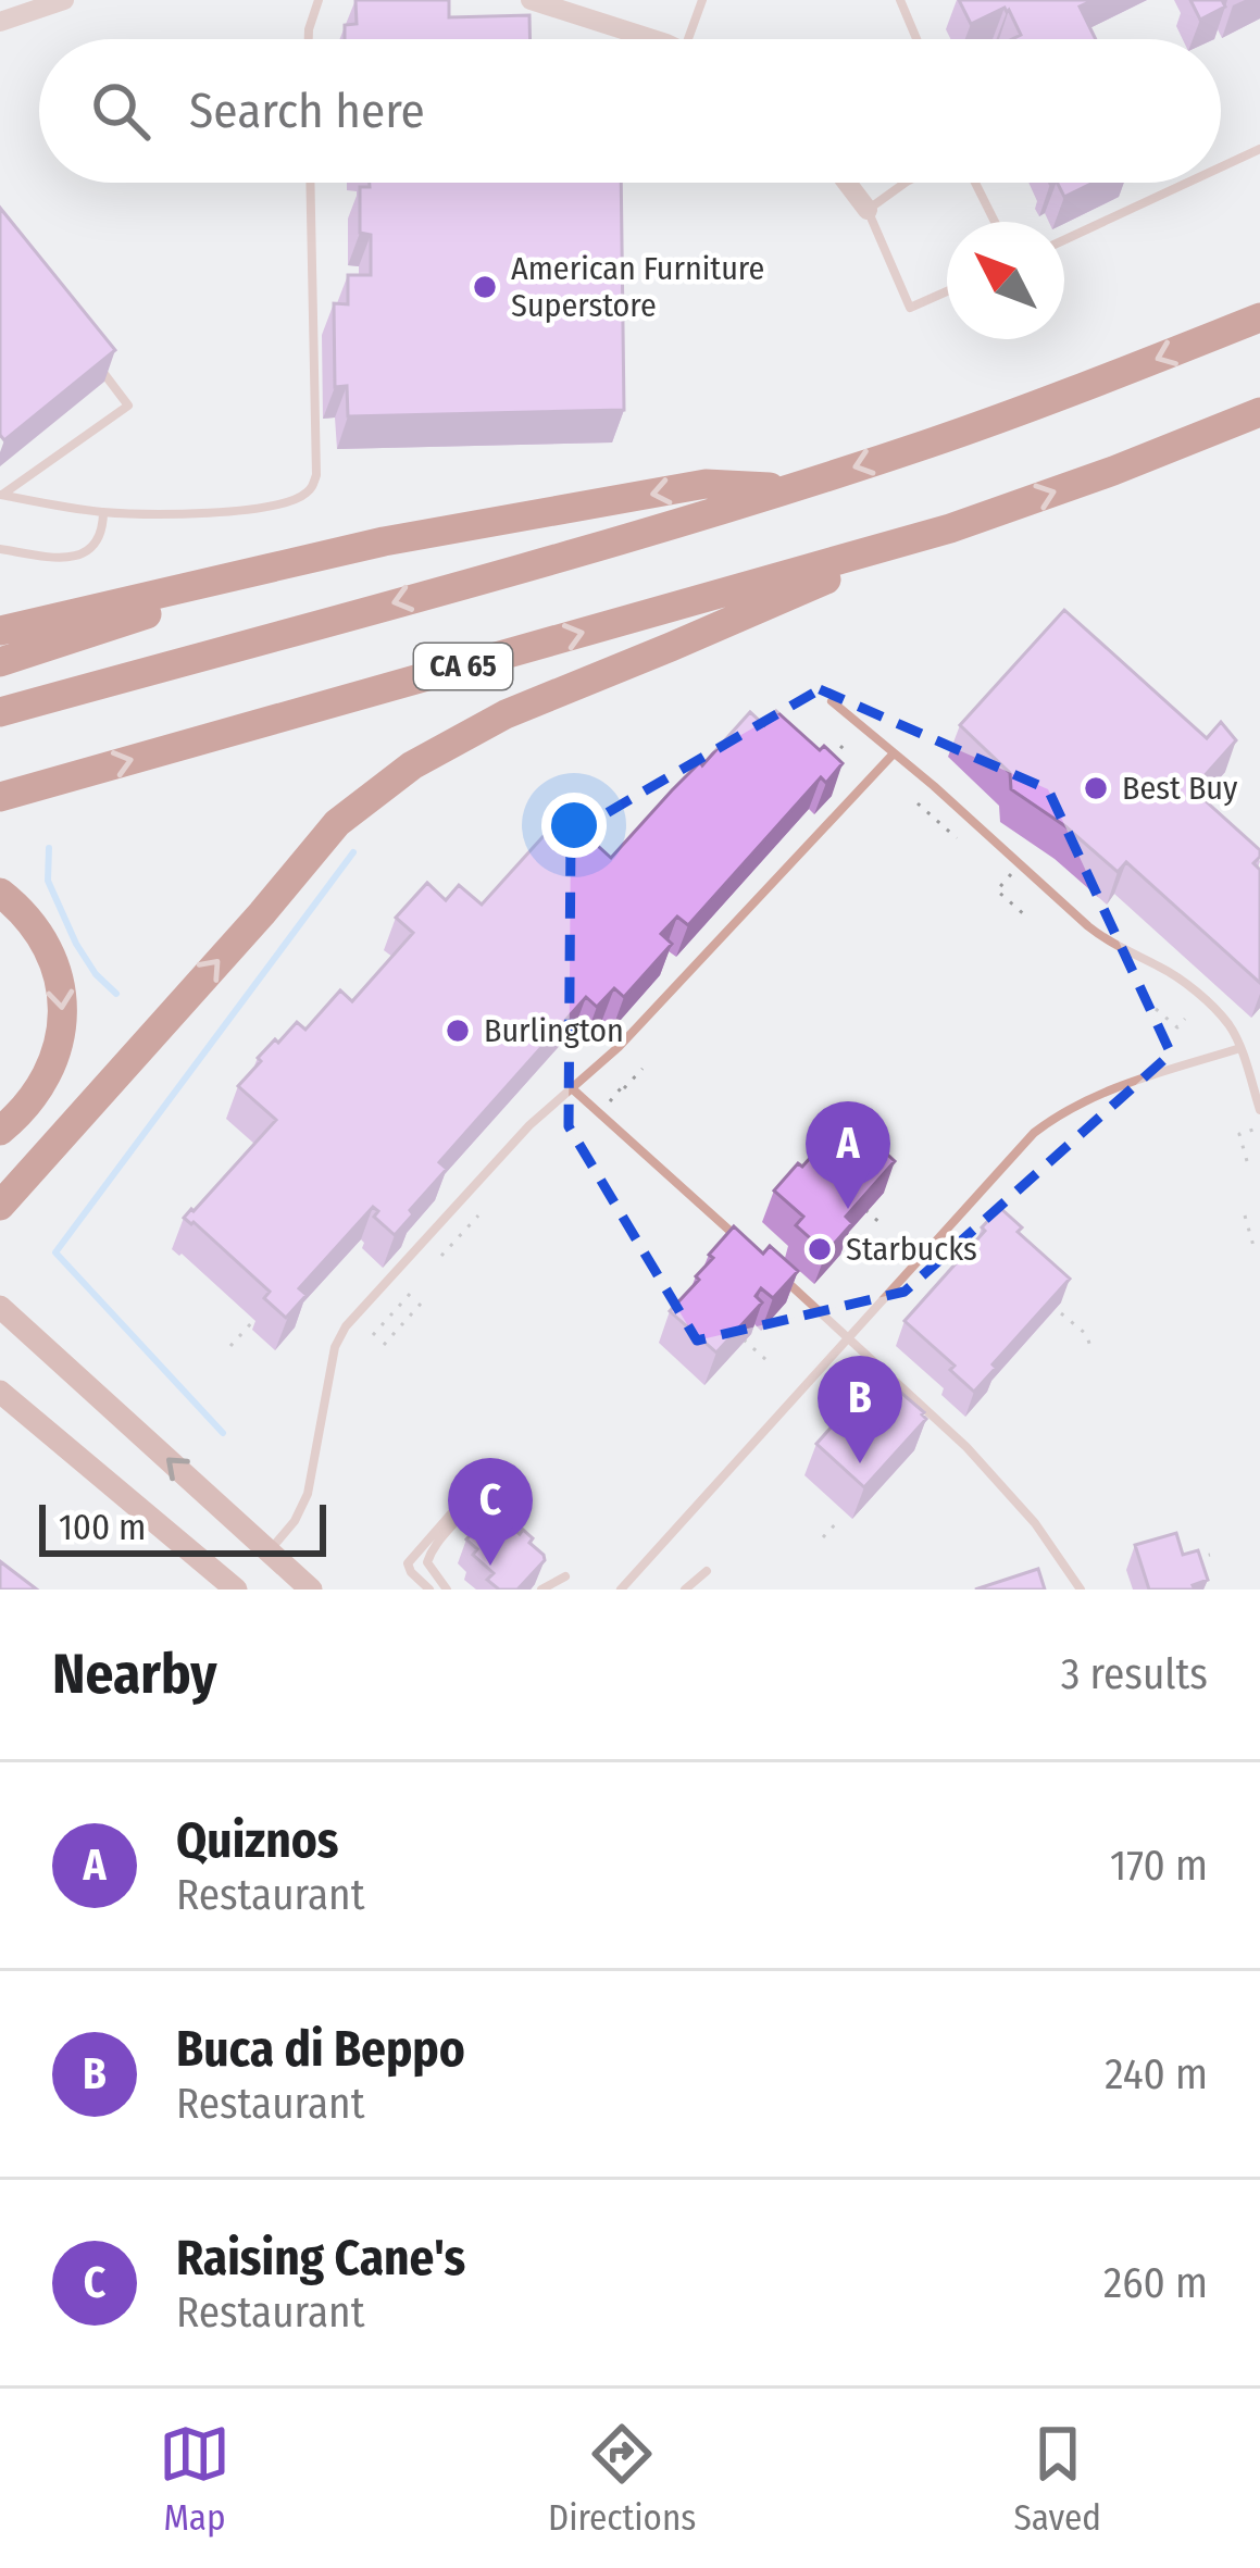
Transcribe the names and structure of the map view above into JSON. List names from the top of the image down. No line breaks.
{"streets":{"highway":["CA 65"]},"places":["American Furniture Superstore","Best Buy","Burlington","Starbucks"],"scale_bar":"100 m","north":"top left","page":{"search":"Search here","pins":["A","B","C"],"scale":"100 m","heading":["Nearby","3 results"],"list":[{"mark":"A","name":"Quiznos","note":"Restaurant","value":"170 m"},{"mark":"B","name":"Buca di Beppo","note":"Restaurant","value":"240 m"},{"mark":"C","name":"Raising Cane's","note":"Restaurant","value":"260 m"}],"nav":["Map","Directions","Saved"]}}
